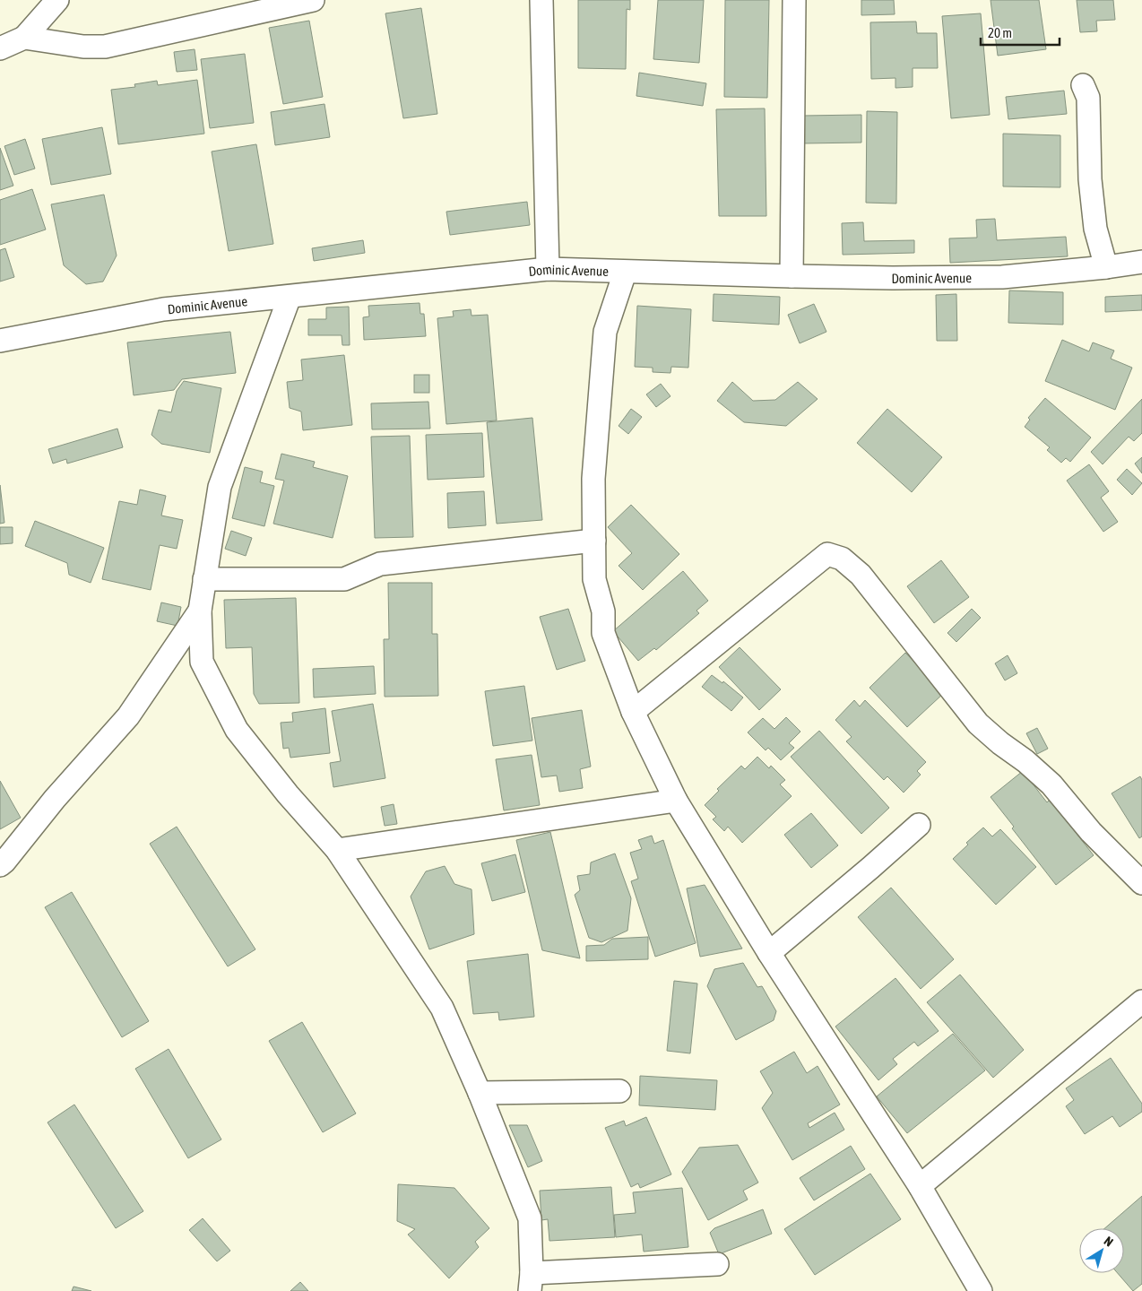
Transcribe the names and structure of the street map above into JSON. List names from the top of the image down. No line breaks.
{"streets":{"street":["Dominic Avenue"]},"scale_bar":"20 m","north":"top right"}
